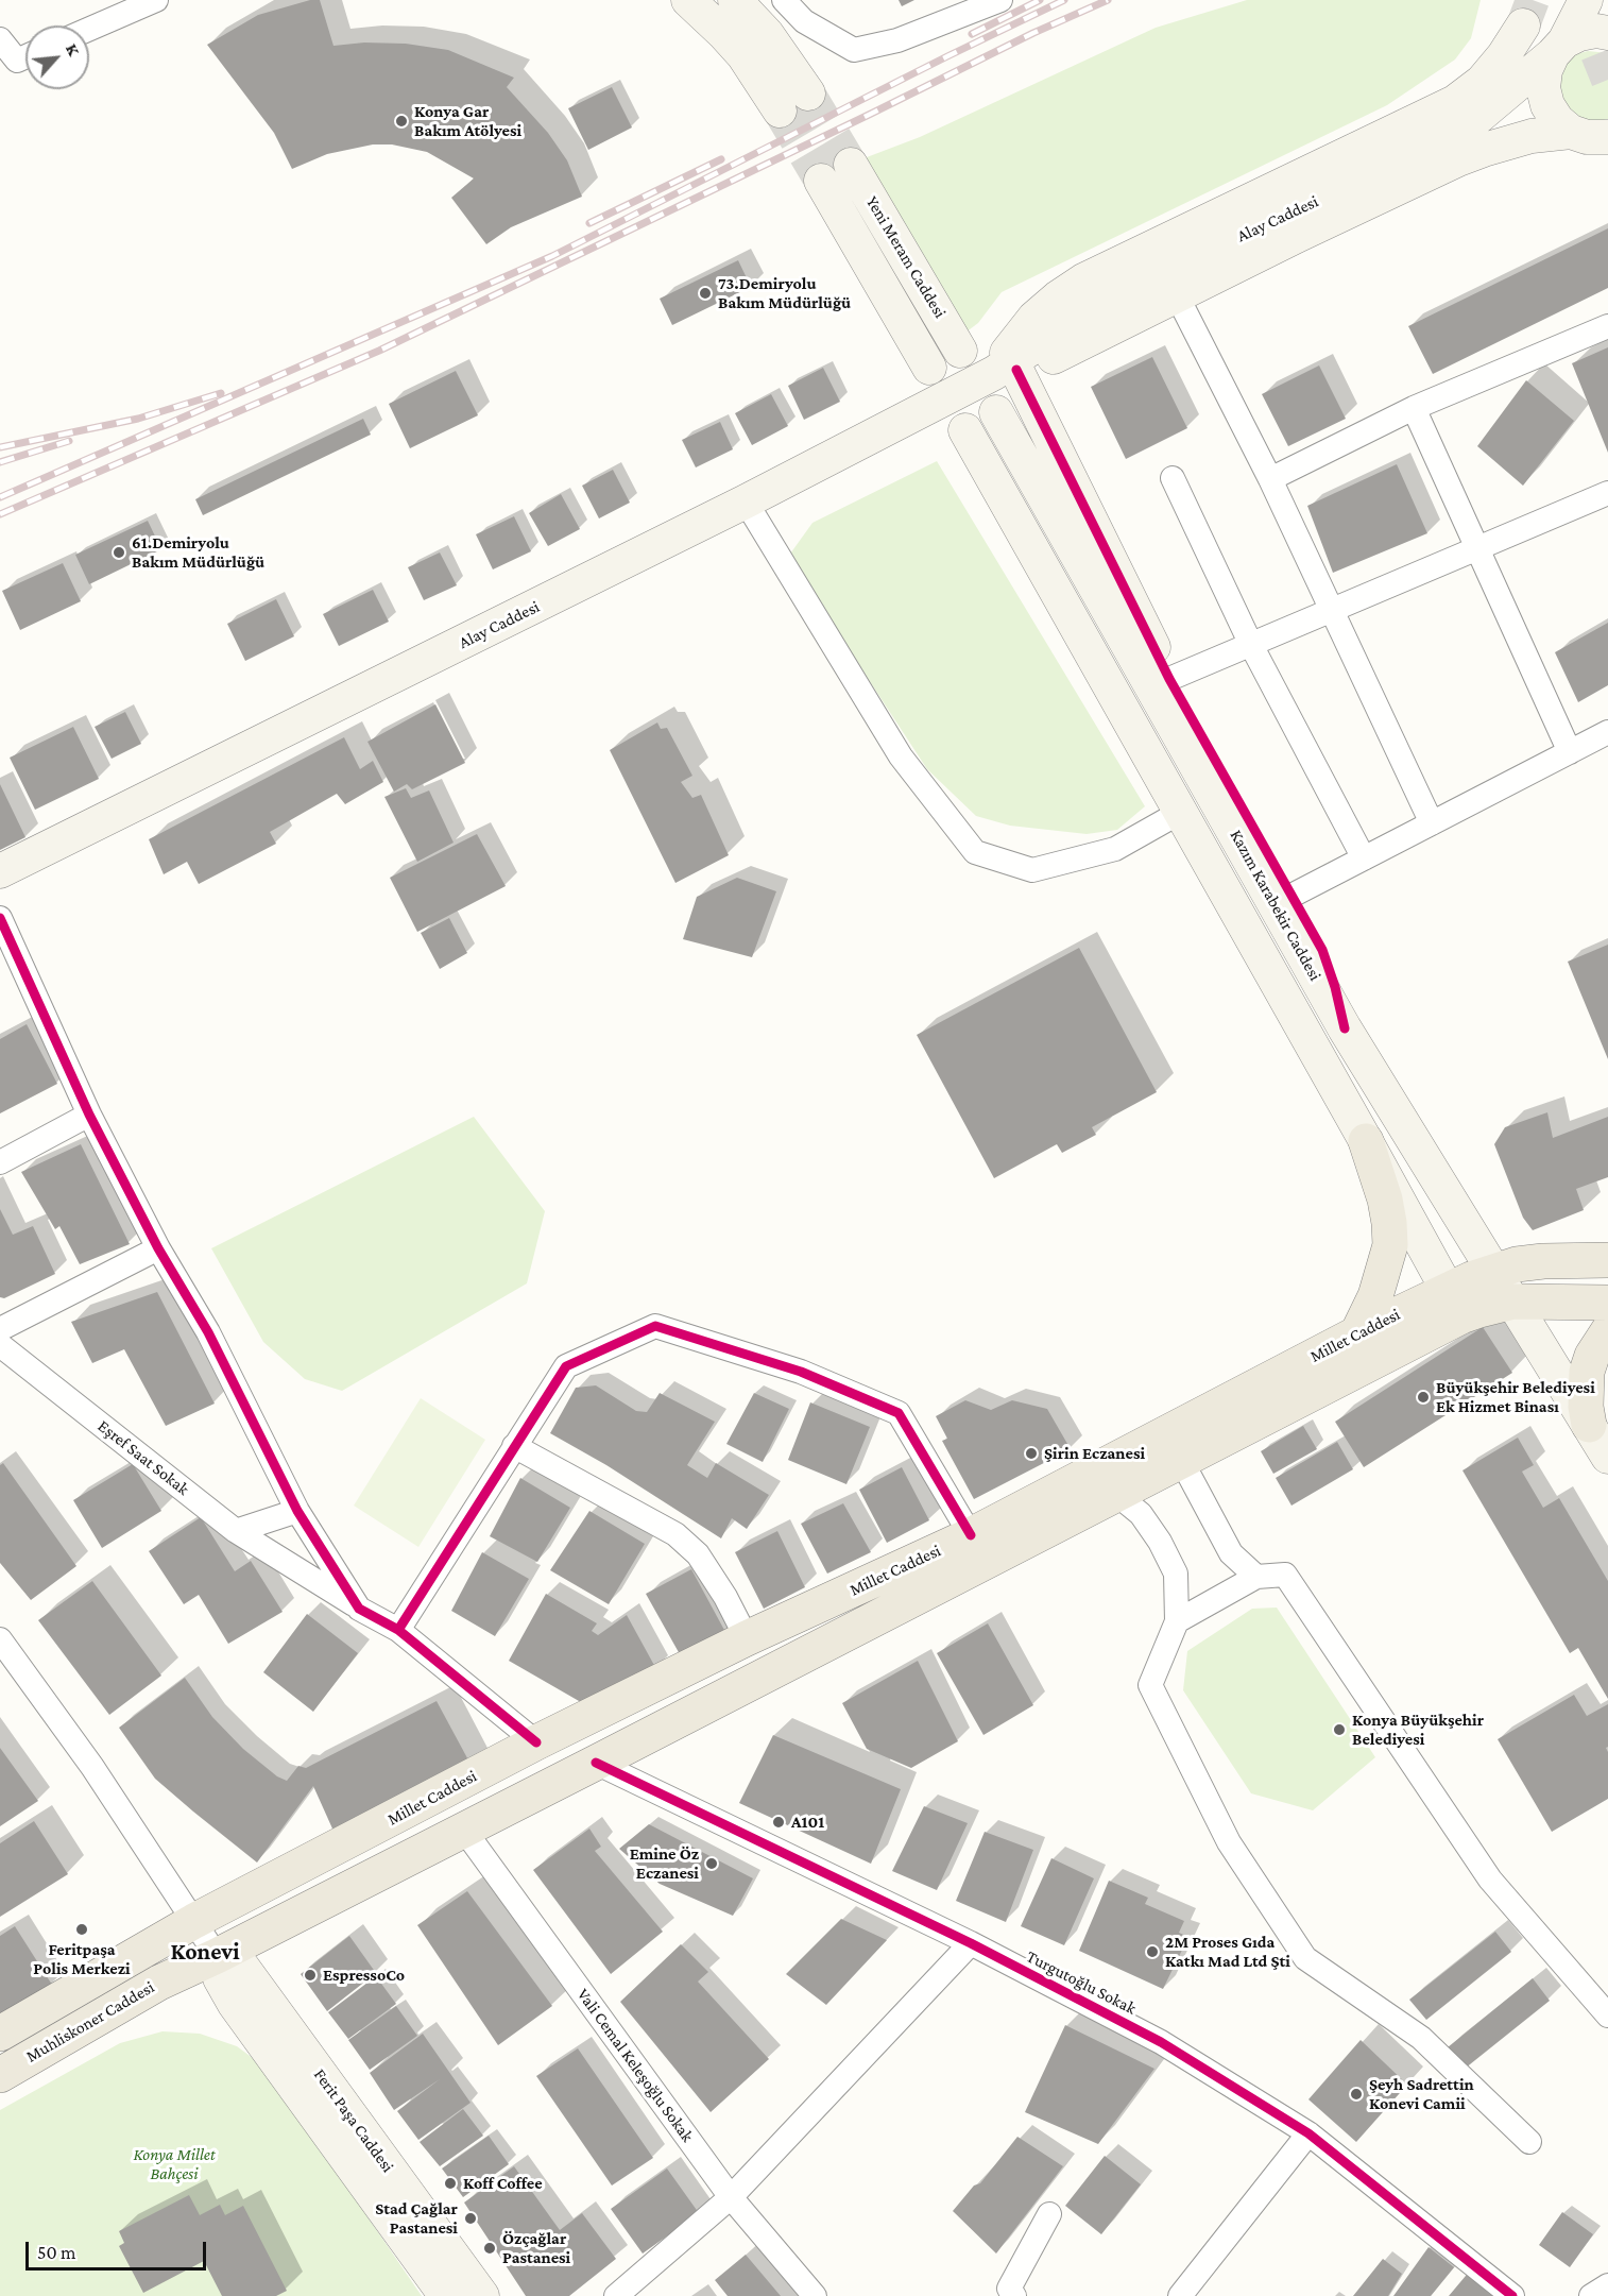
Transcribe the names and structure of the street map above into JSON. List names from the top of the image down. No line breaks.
{"streets":{"main road":["Alay Caddesi","Yeni Meram Caddesi","Kazım Karabekir Caddesi","Millet Caddesi","Muhliskoner Caddesi","Ferit Paşa Caddesi"],"street":["Eşref Saat Sokak","Turgutoğlu Sokak","Vali Cemal Keleşoğlu Sokak"]},"crossings":[["Kazım Karabekir Caddesi","Millet Caddesi"],["Millet Caddesi","Eşref Saat Sokak"],["Millet Caddesi","Turgutoğlu Sokak"],["Millet Caddesi","Muhliskoner Caddesi"],["Millet Caddesi","Vali Cemal Keleşoğlu Sokak"],["Millet Caddesi","Ferit Paşa Caddesi"],["Muhliskoner Caddesi","Ferit Paşa Caddesi"]],"districts":["Konevi"],"parks":["Konya Millet Bahçesi"],"places":["Konya Gar Bakım Atölyesi","73.Demiryolu Bakım Müdürlüğü","61.Demiryolu Bakım Müdürlüğü","Büyükşehir Belediyesi Ek Hizmet Binası","Şirin Eczanesi","Konya Büyükşehir Belediyesi","A101","Emine Öz Eczanesi","Feritpaşa Polis Merkezi","2M Proses Gıda Katkı Mad Ltd Şti","EspressoCo","Şeyh Sadrettin Konevi Camii","Koff Coffee","Stad Çağlar Pastanesi","Özçağlar Pastanesi"],"scale_bar":"50 m","north":"top right"}
